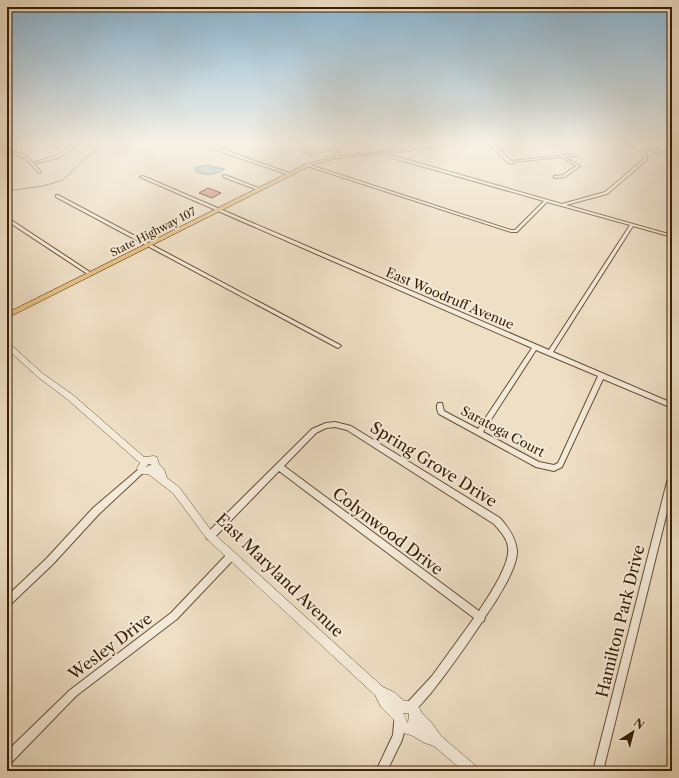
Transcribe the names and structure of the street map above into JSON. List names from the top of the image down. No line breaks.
{"streets":{"main road":["State Highway 107"],"street":["East Woodruff Avenue","Saratoga Court","Spring Grove Drive","Colynwood Drive","East Maryland Avenue","Hamilton Park Drive","Wesley Drive"]},"crossings":[["State Highway 107","East Woodruff Avenue"],["East Woodruff Avenue","Saratoga Court"],["Spring Grove Drive","Colynwood Drive"],["Spring Grove Drive","East Maryland Avenue"],["East Maryland Avenue","Wesley Drive"]],"north":"top right"}
